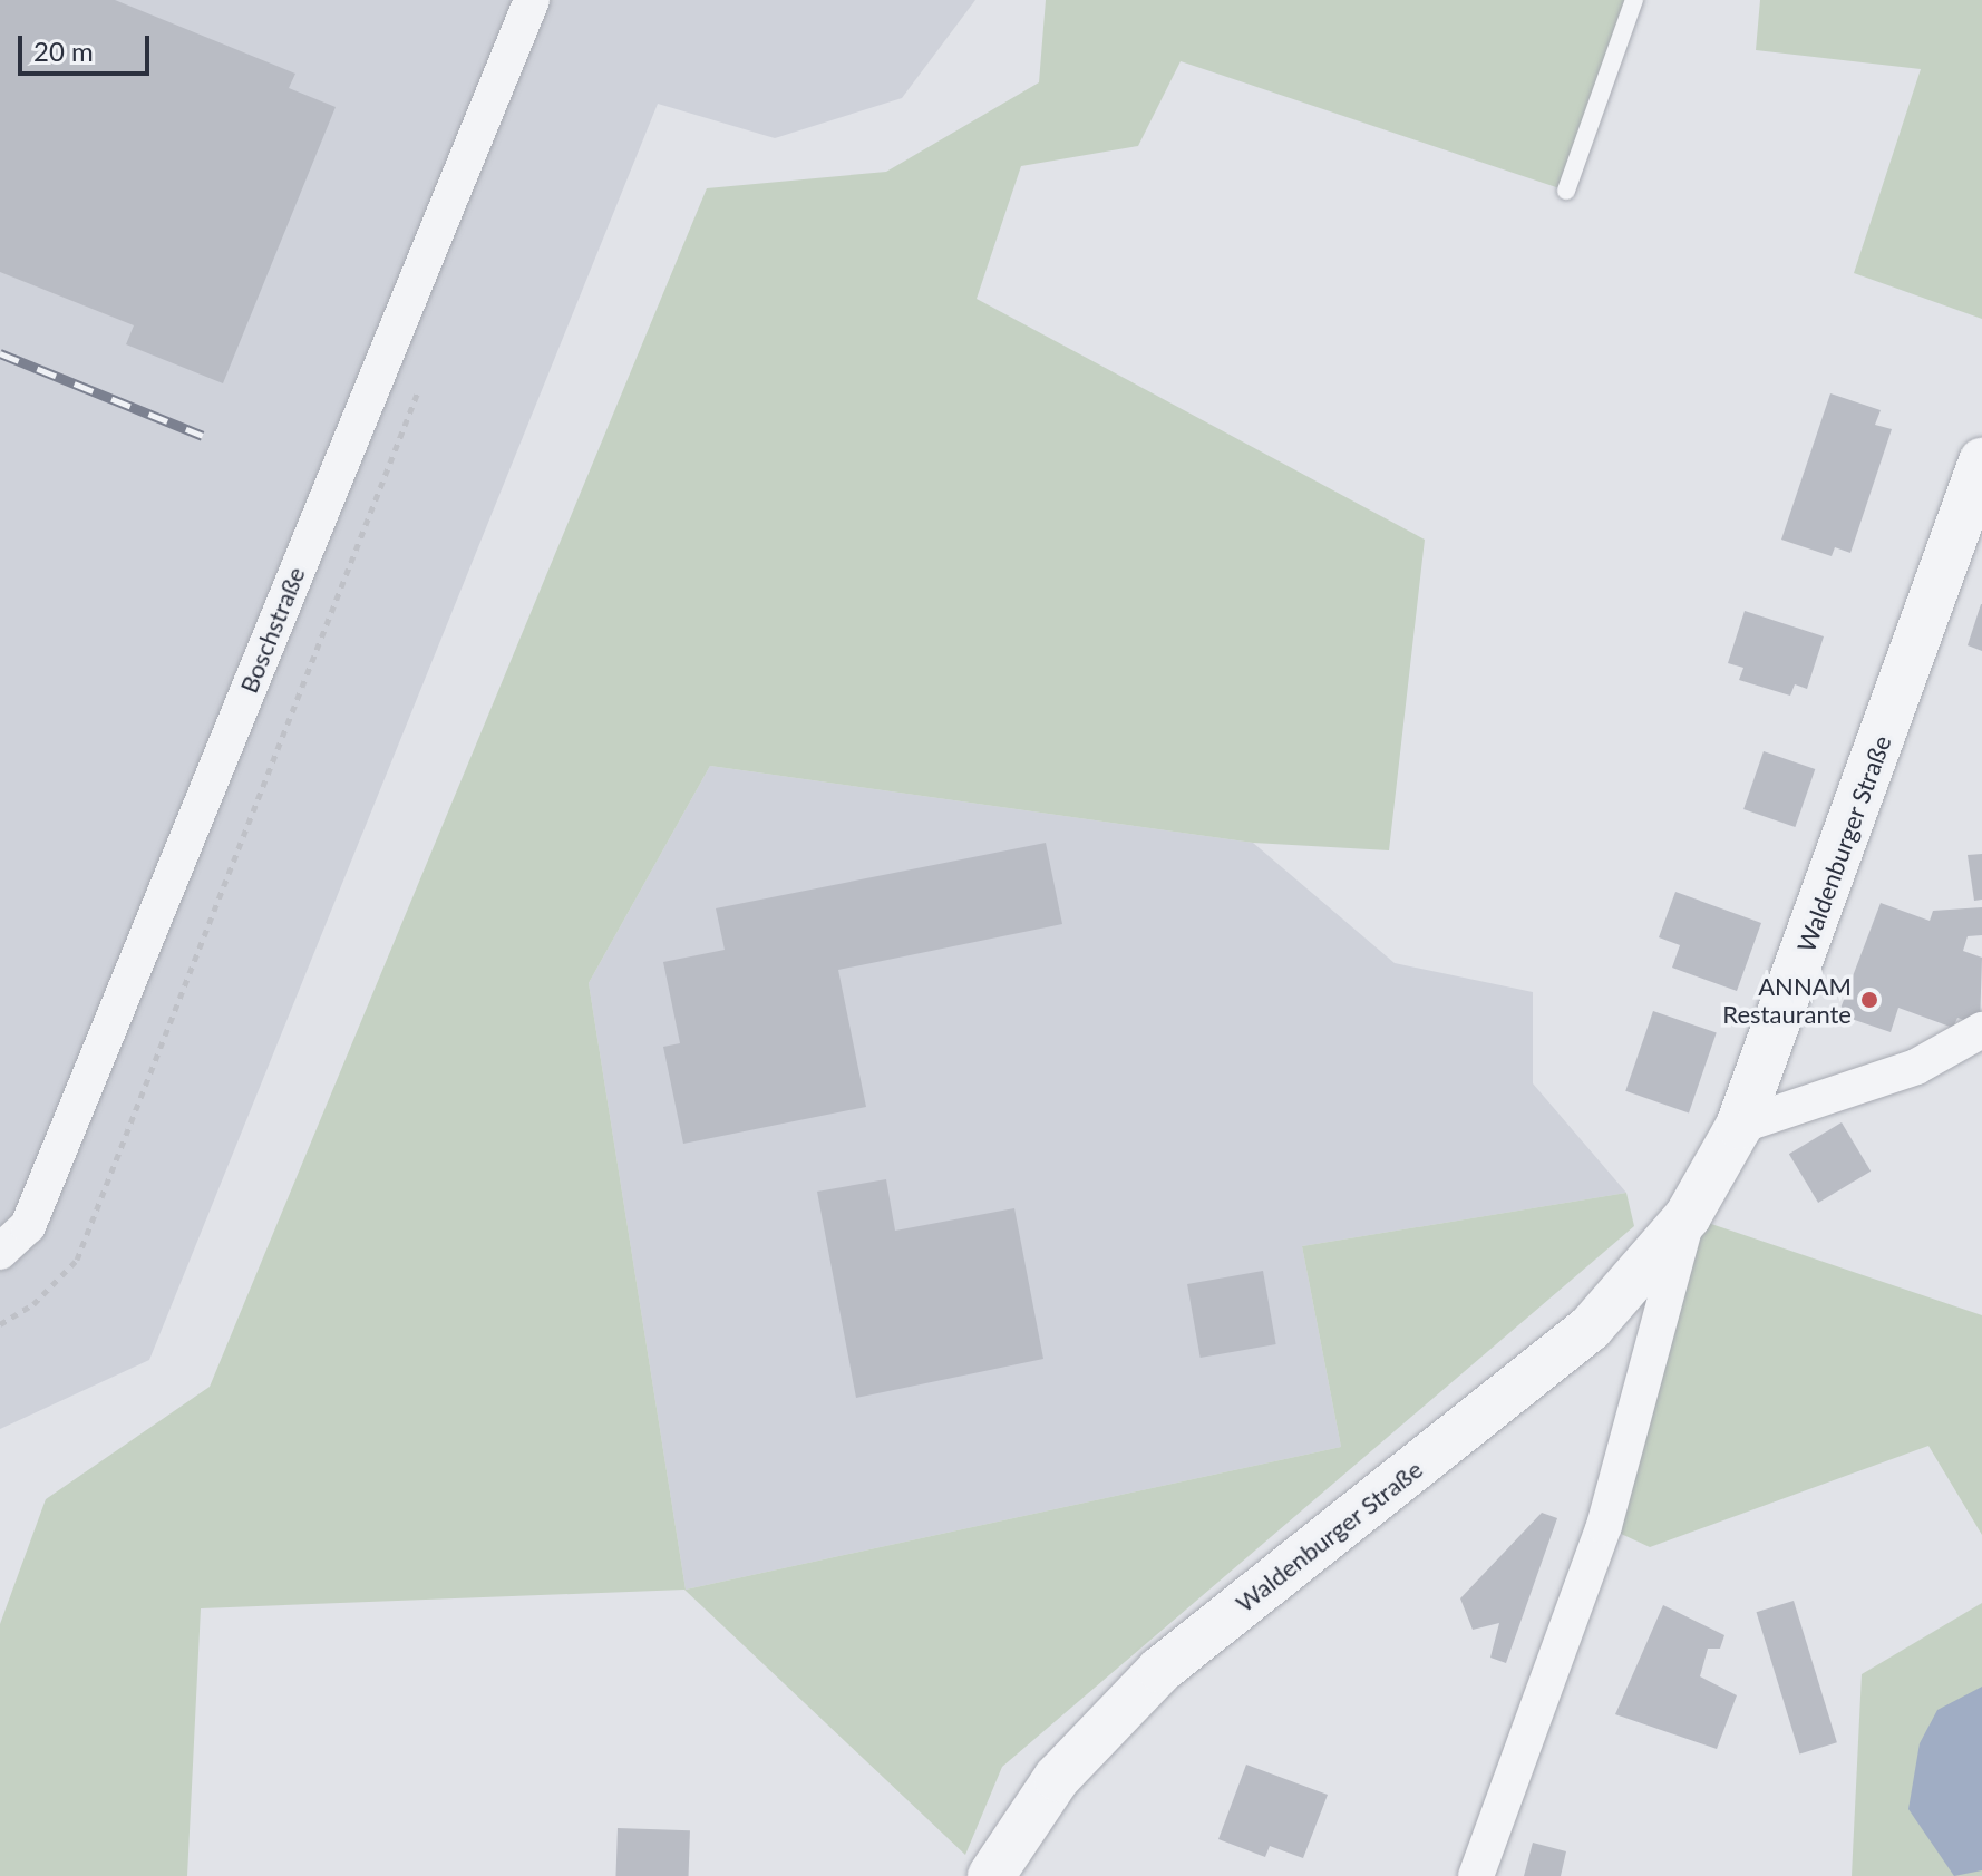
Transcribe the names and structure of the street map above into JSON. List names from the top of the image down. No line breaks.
{"streets":{"street":["Boschstraße","Waldenburger Straße"]},"places":["ANNAM Restaurante"],"scale_bar":"20 m"}
